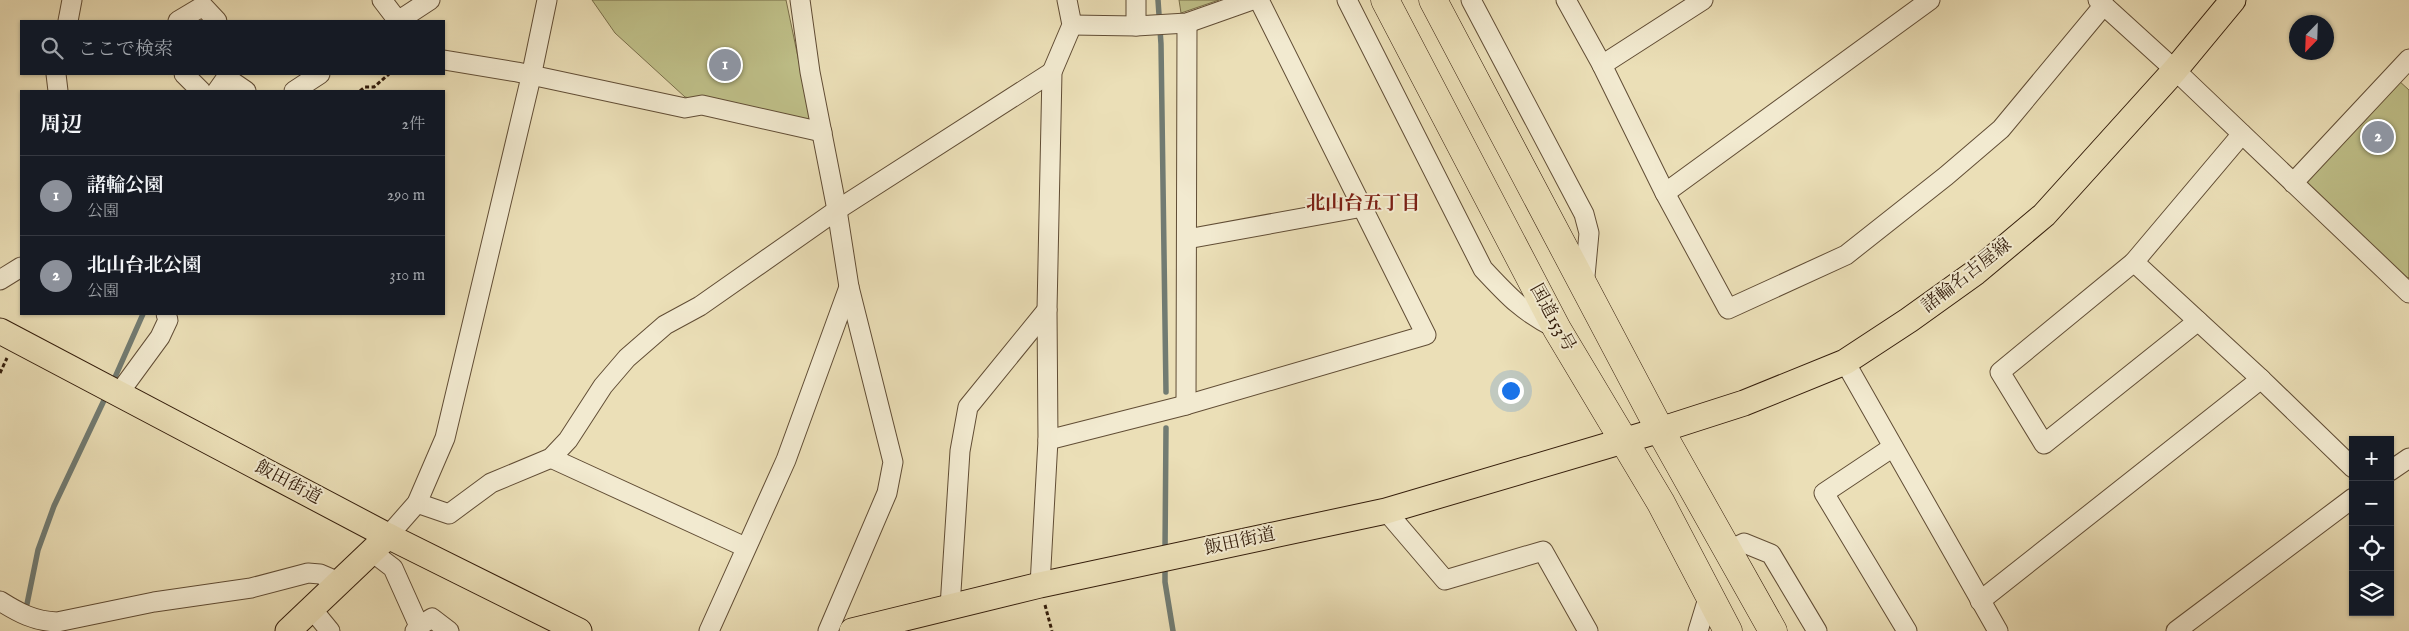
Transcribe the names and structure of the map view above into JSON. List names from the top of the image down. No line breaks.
{"streets":{"highway":["国道153号"],"main road":["諸輪名古屋線","飯田街道"]},"crossings":[["諸輪名古屋線","国道153号"],["諸輪名古屋線","飯田街道"],["国道153号","飯田街道"]],"districts":["北山台五丁目"],"north":"bottom left","page":{"search":"ここで検索","pins":["1","2"],"heading":["周辺","2件"],"list":[{"mark":"1","name":"諸輪公園","note":"公園","value":"290 m"},{"mark":"2","name":"北山台北公園","note":"公園","value":"310 m"}],"map_buttons":["+","−"]}}
